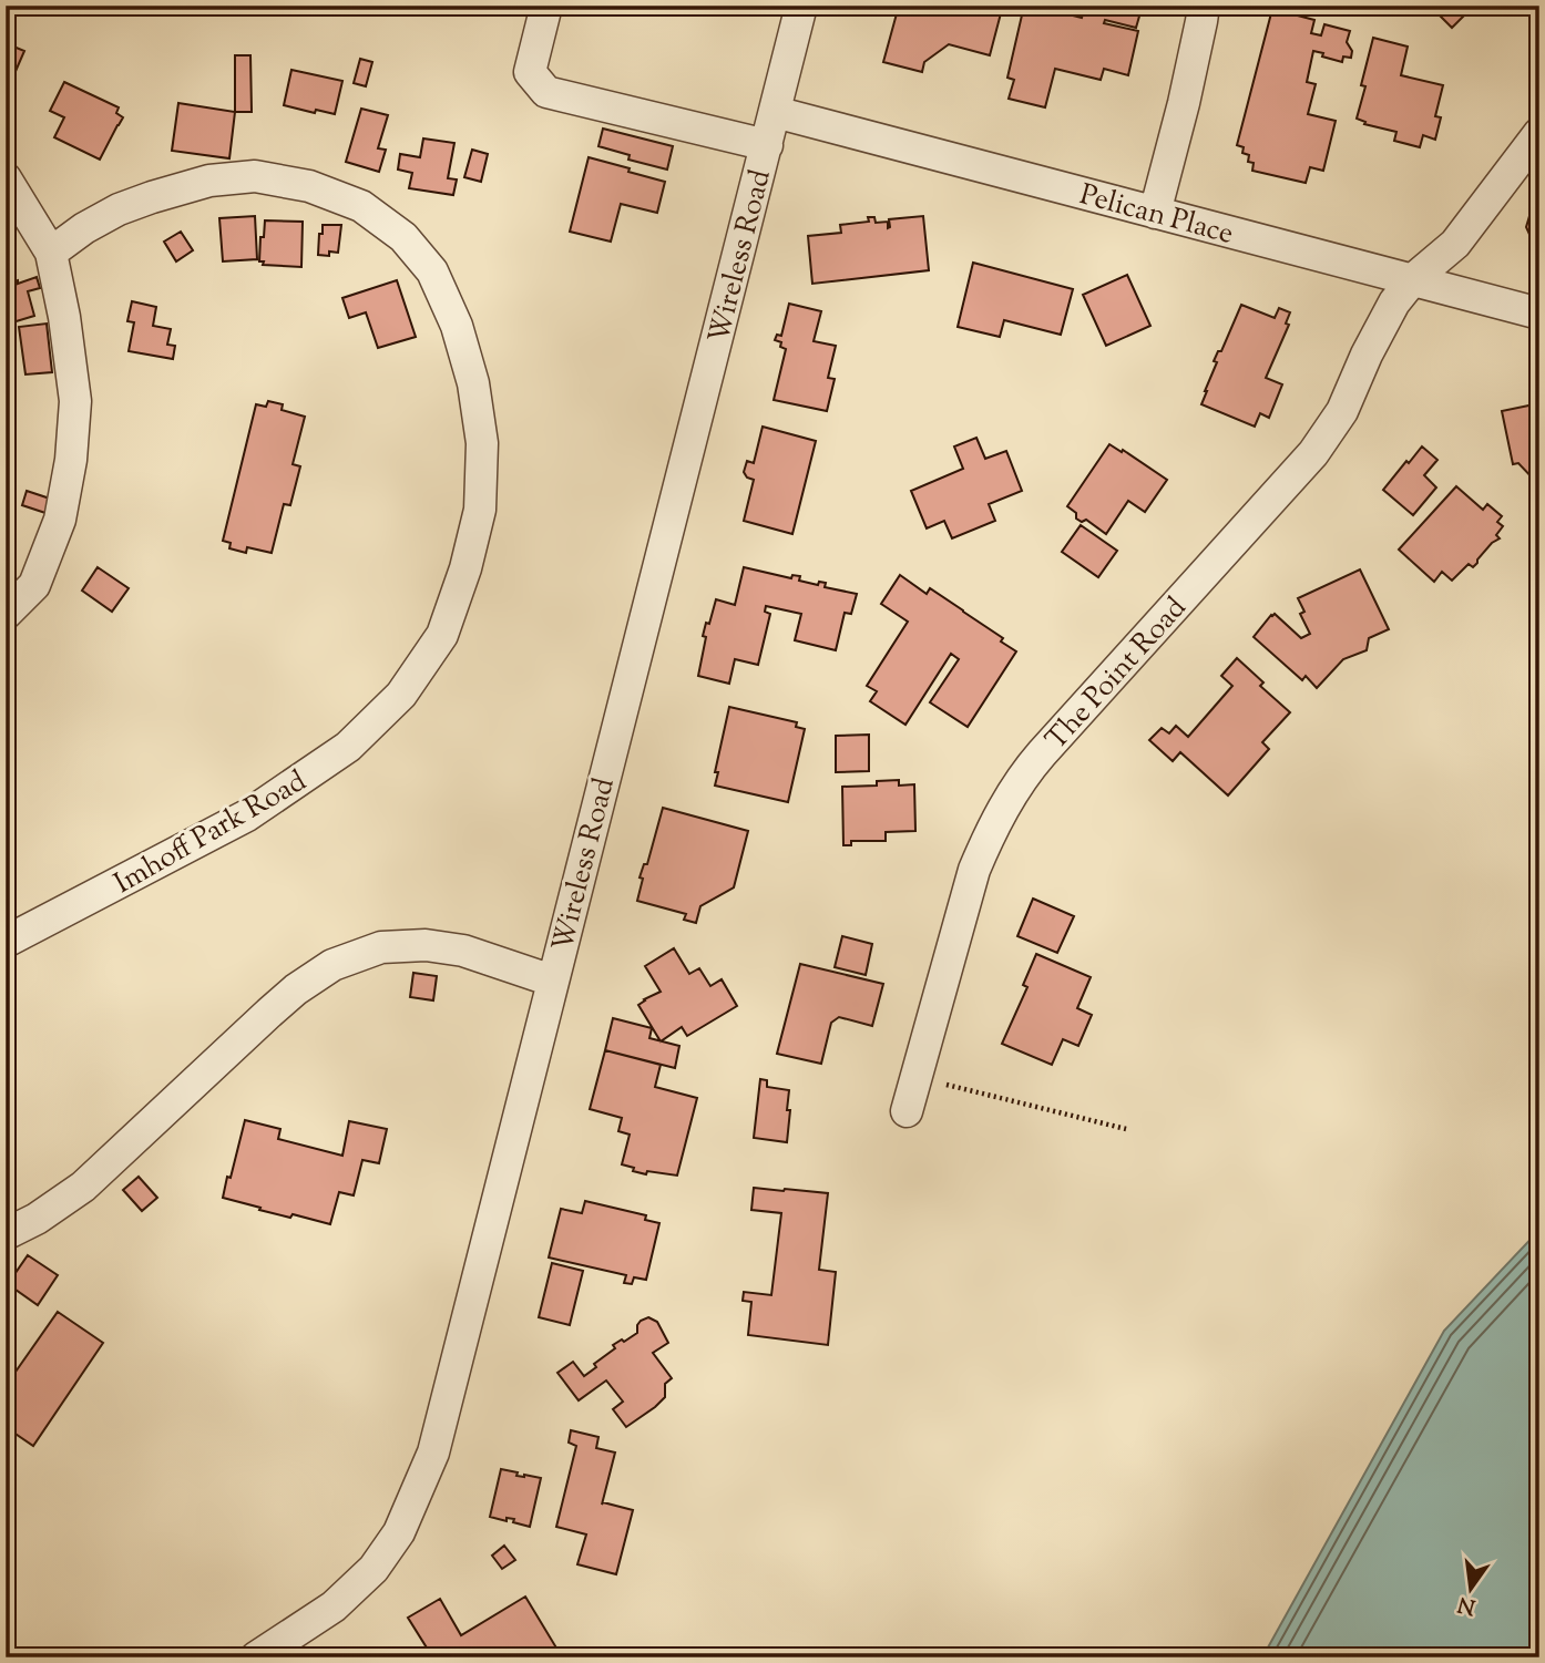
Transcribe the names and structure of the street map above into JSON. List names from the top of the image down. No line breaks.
{"streets":{"street":["Pelican Place","Wireless Road","The Point Road","Imhoff Park Road"]},"crossings":[["Pelican Place","Wireless Road"],["Pelican Place","The Point Road"]],"north":"bottom"}
